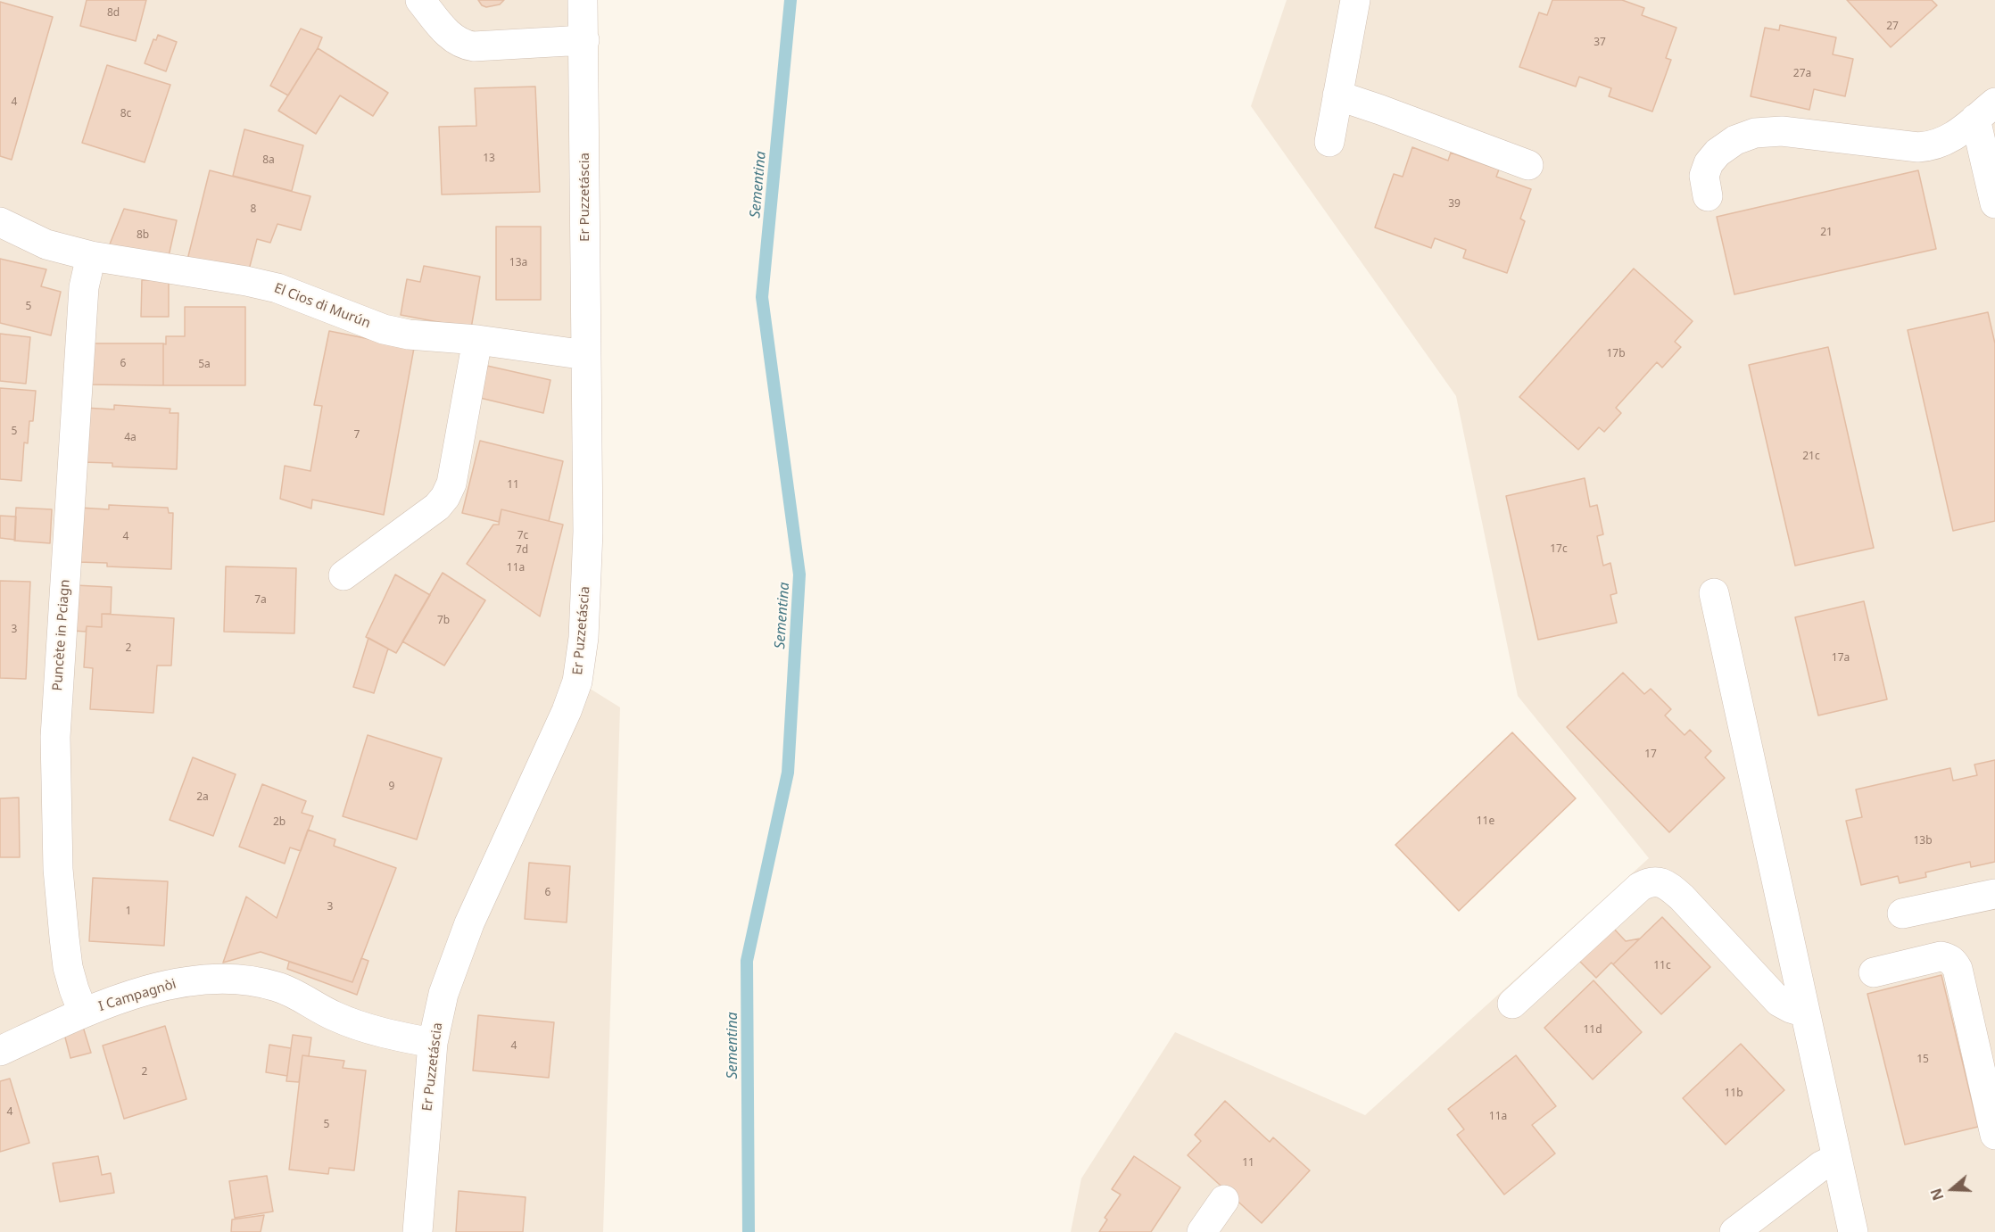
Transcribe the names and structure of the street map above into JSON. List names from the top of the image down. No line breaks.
{"streets":{"street":["Er Puzzetáscia","El Cios di Murún","Puncète in Pciagn","I Campagnòi"]},"crossings":[["Er Puzzetáscia","El Cios di Murún"],["Er Puzzetáscia","I Campagnòi"],["El Cios di Murún","Puncète in Pciagn"],["Puncète in Pciagn","I Campagnòi"]],"water":["Sementina"],"house_numbers":["8d","27","37","27a","4","8c","13","8a","39","8","21","8b","13a","5","17b","6","5a","5","7","4a","21c","11","7c","4","17c","7d","11a","7a","7b","3","2","17a","17","9","2a","11e","2b","13b","6","3","1","11c","11d","4","15","2","11b","4","11a","5","11"],"north":"left"}
